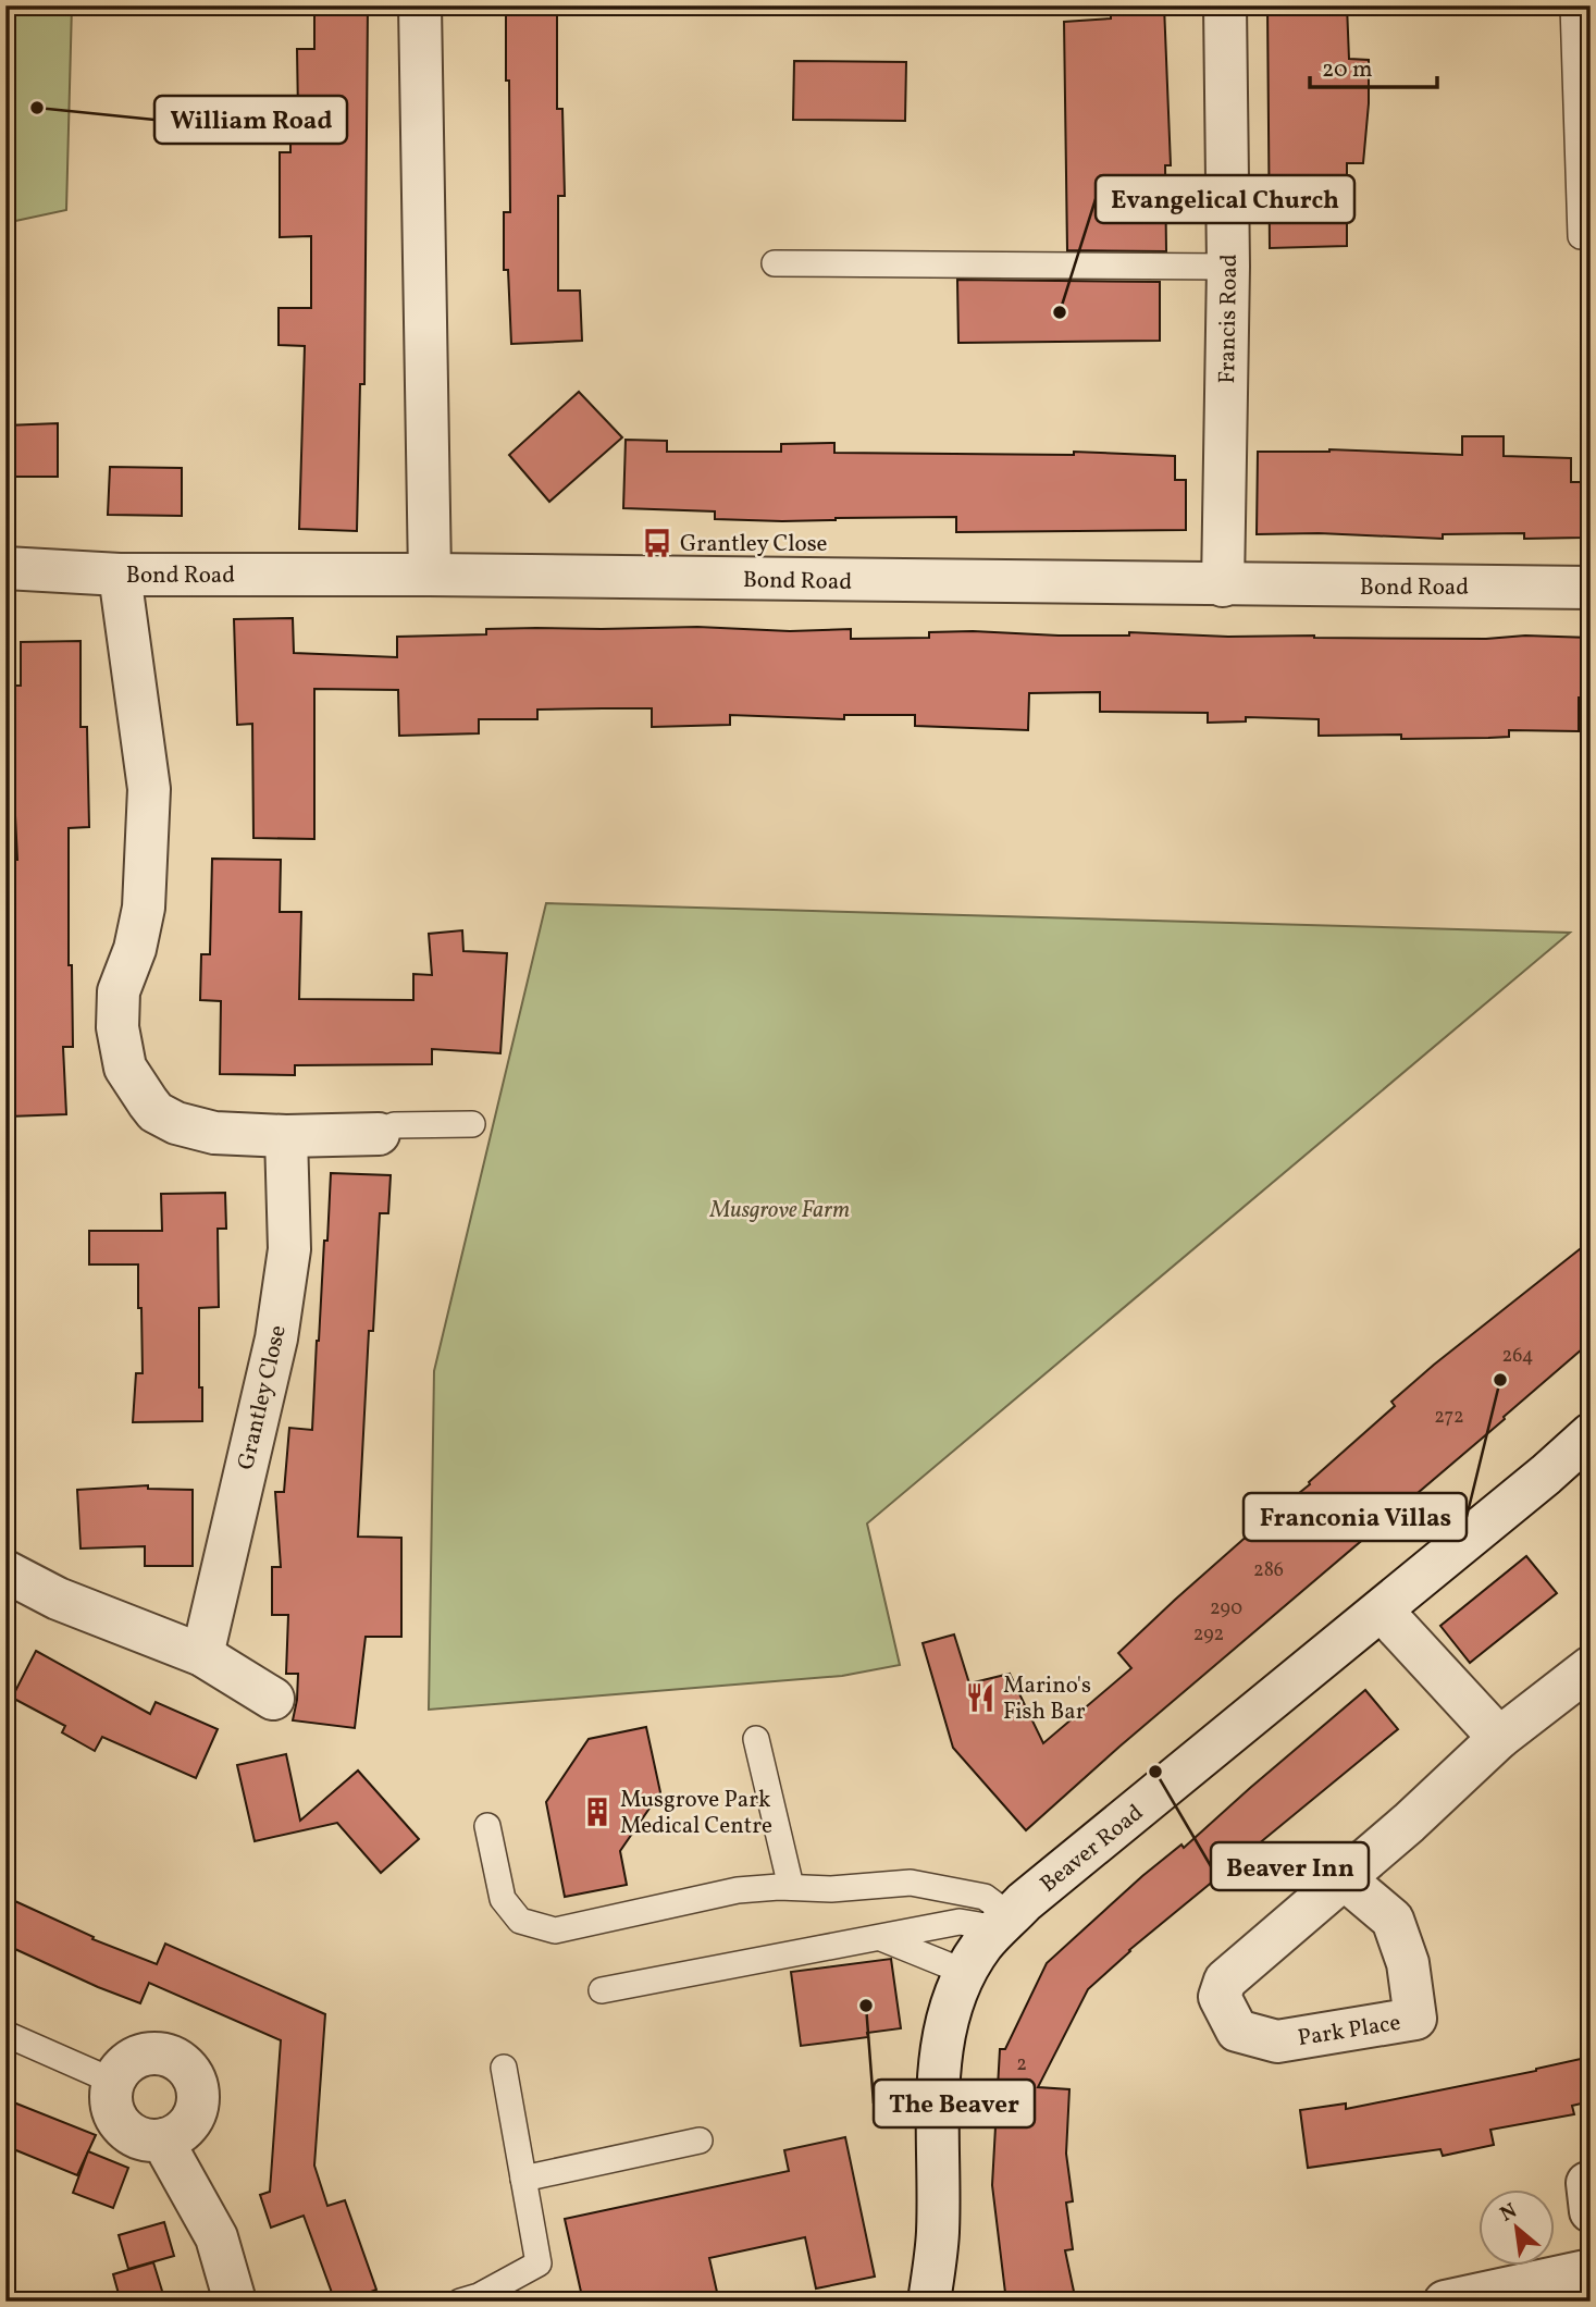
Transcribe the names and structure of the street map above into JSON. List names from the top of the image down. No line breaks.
{"streets":{"street":["Francis Road","Bond Road","Grantley Close","Beaver Road","Park Place"]},"crossings":[["Francis Road","Bond Road"]],"parks":["Musgrove Farm"],"places":{"other":["William Road","Evangelical Church","Franconia Villas","Beaver Inn","The Beaver"],"bus stop":["Grantley Close"],"restaurant":["Marino's Fish Bar"],"building":["Musgrove Park Medical Centre"]},"house_numbers":["264","272","286","290","292","2"],"scale_bar":"20 m","north":"top left"}
